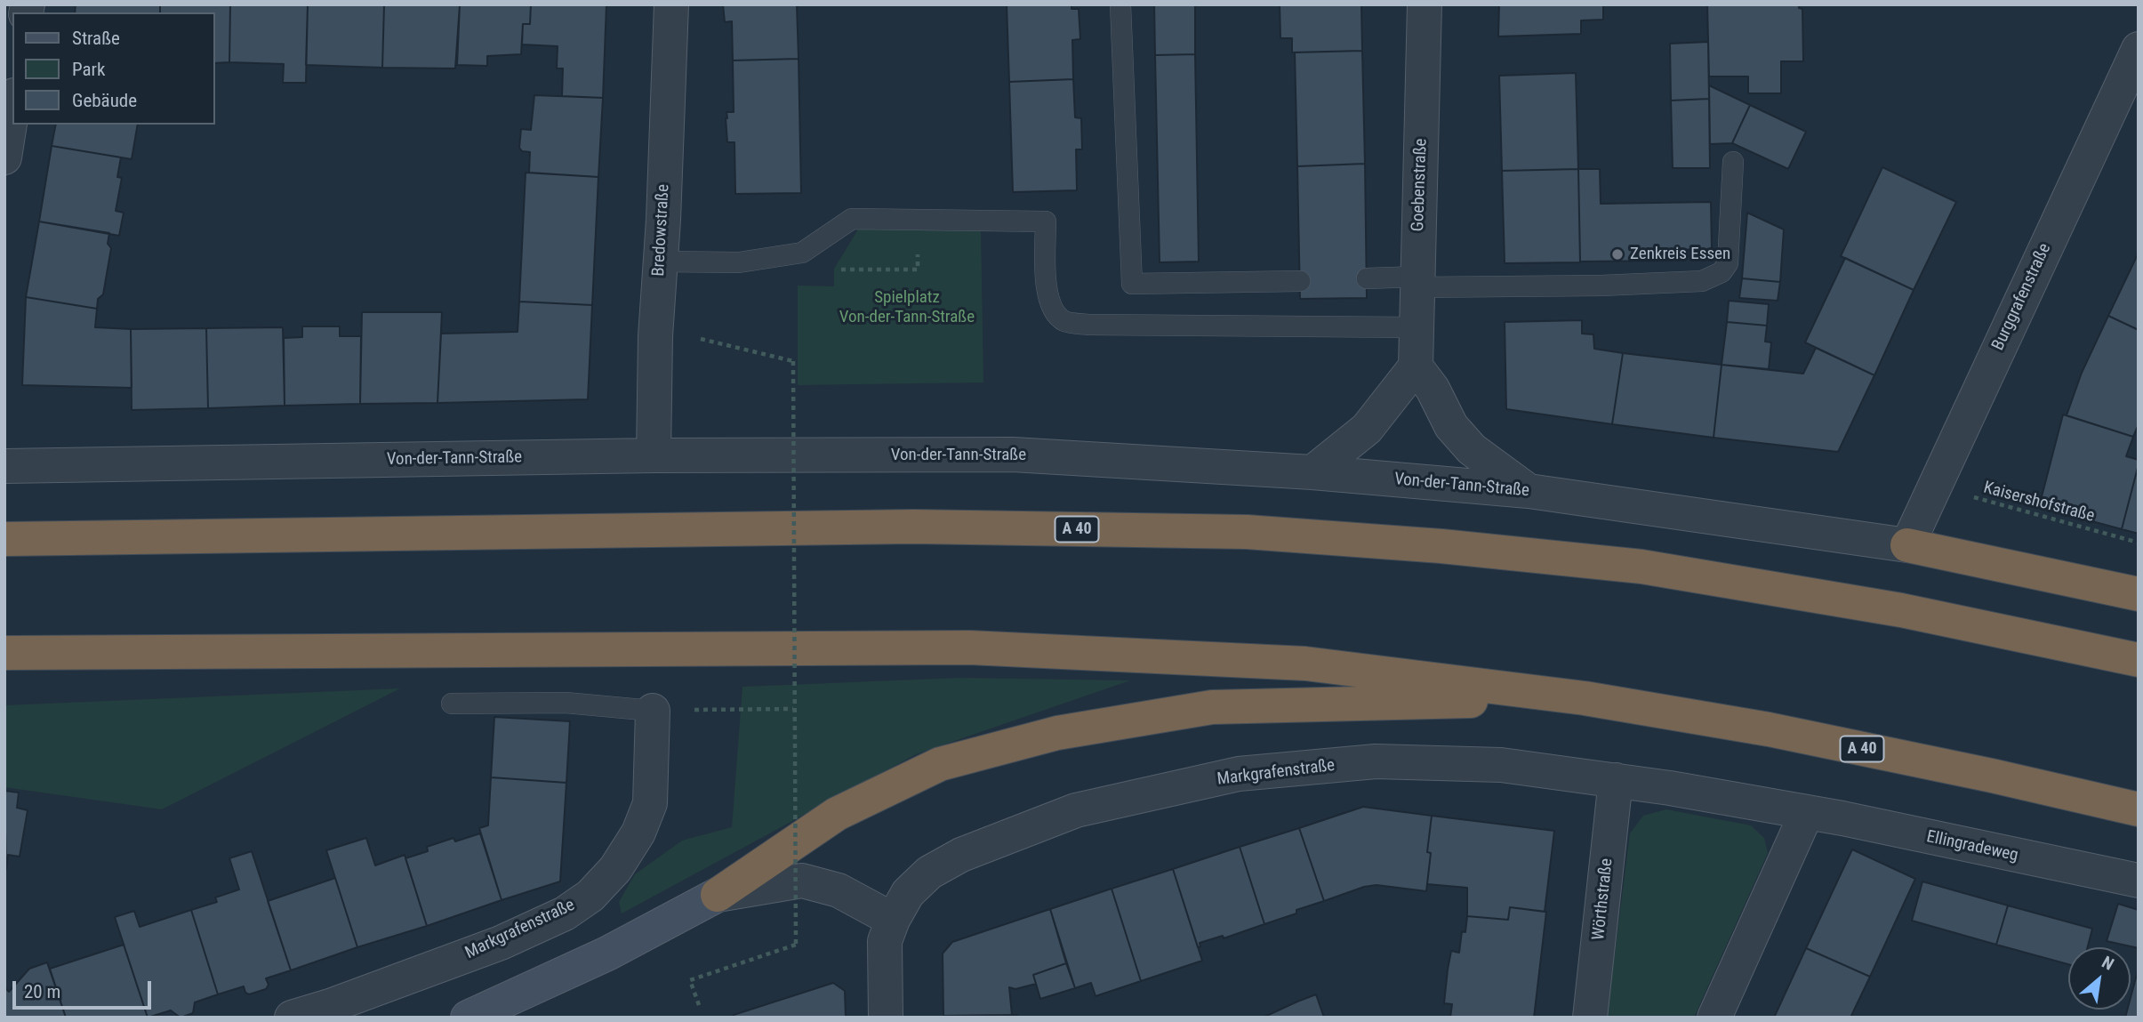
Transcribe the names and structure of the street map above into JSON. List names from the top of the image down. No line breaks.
{"streets":{"highway":["A 40"],"street":["Goebenstraße","Bredowstraße","Burggrafenstraße","Von-der-Tann-Straße","Markgrafenstraße","Ellingradeweg","Wörthstraße"],"path":["Kaisershofstraße"]},"crossings":[["Bredowstraße","Von-der-Tann-Straße"],["Burggrafenstraße","Von-der-Tann-Straße"],["Burggrafenstraße","Kaisershofstraße"],["Markgrafenstraße","Ellingradeweg"],["Markgrafenstraße","Wörthstraße"]],"parks":["Spielplatz Von-der-Tann-Straße"],"places":["Zenkreis Essen"],"legend":["Straße","Park","Gebäude"],"scale_bar":"20 m","north":"top right"}
